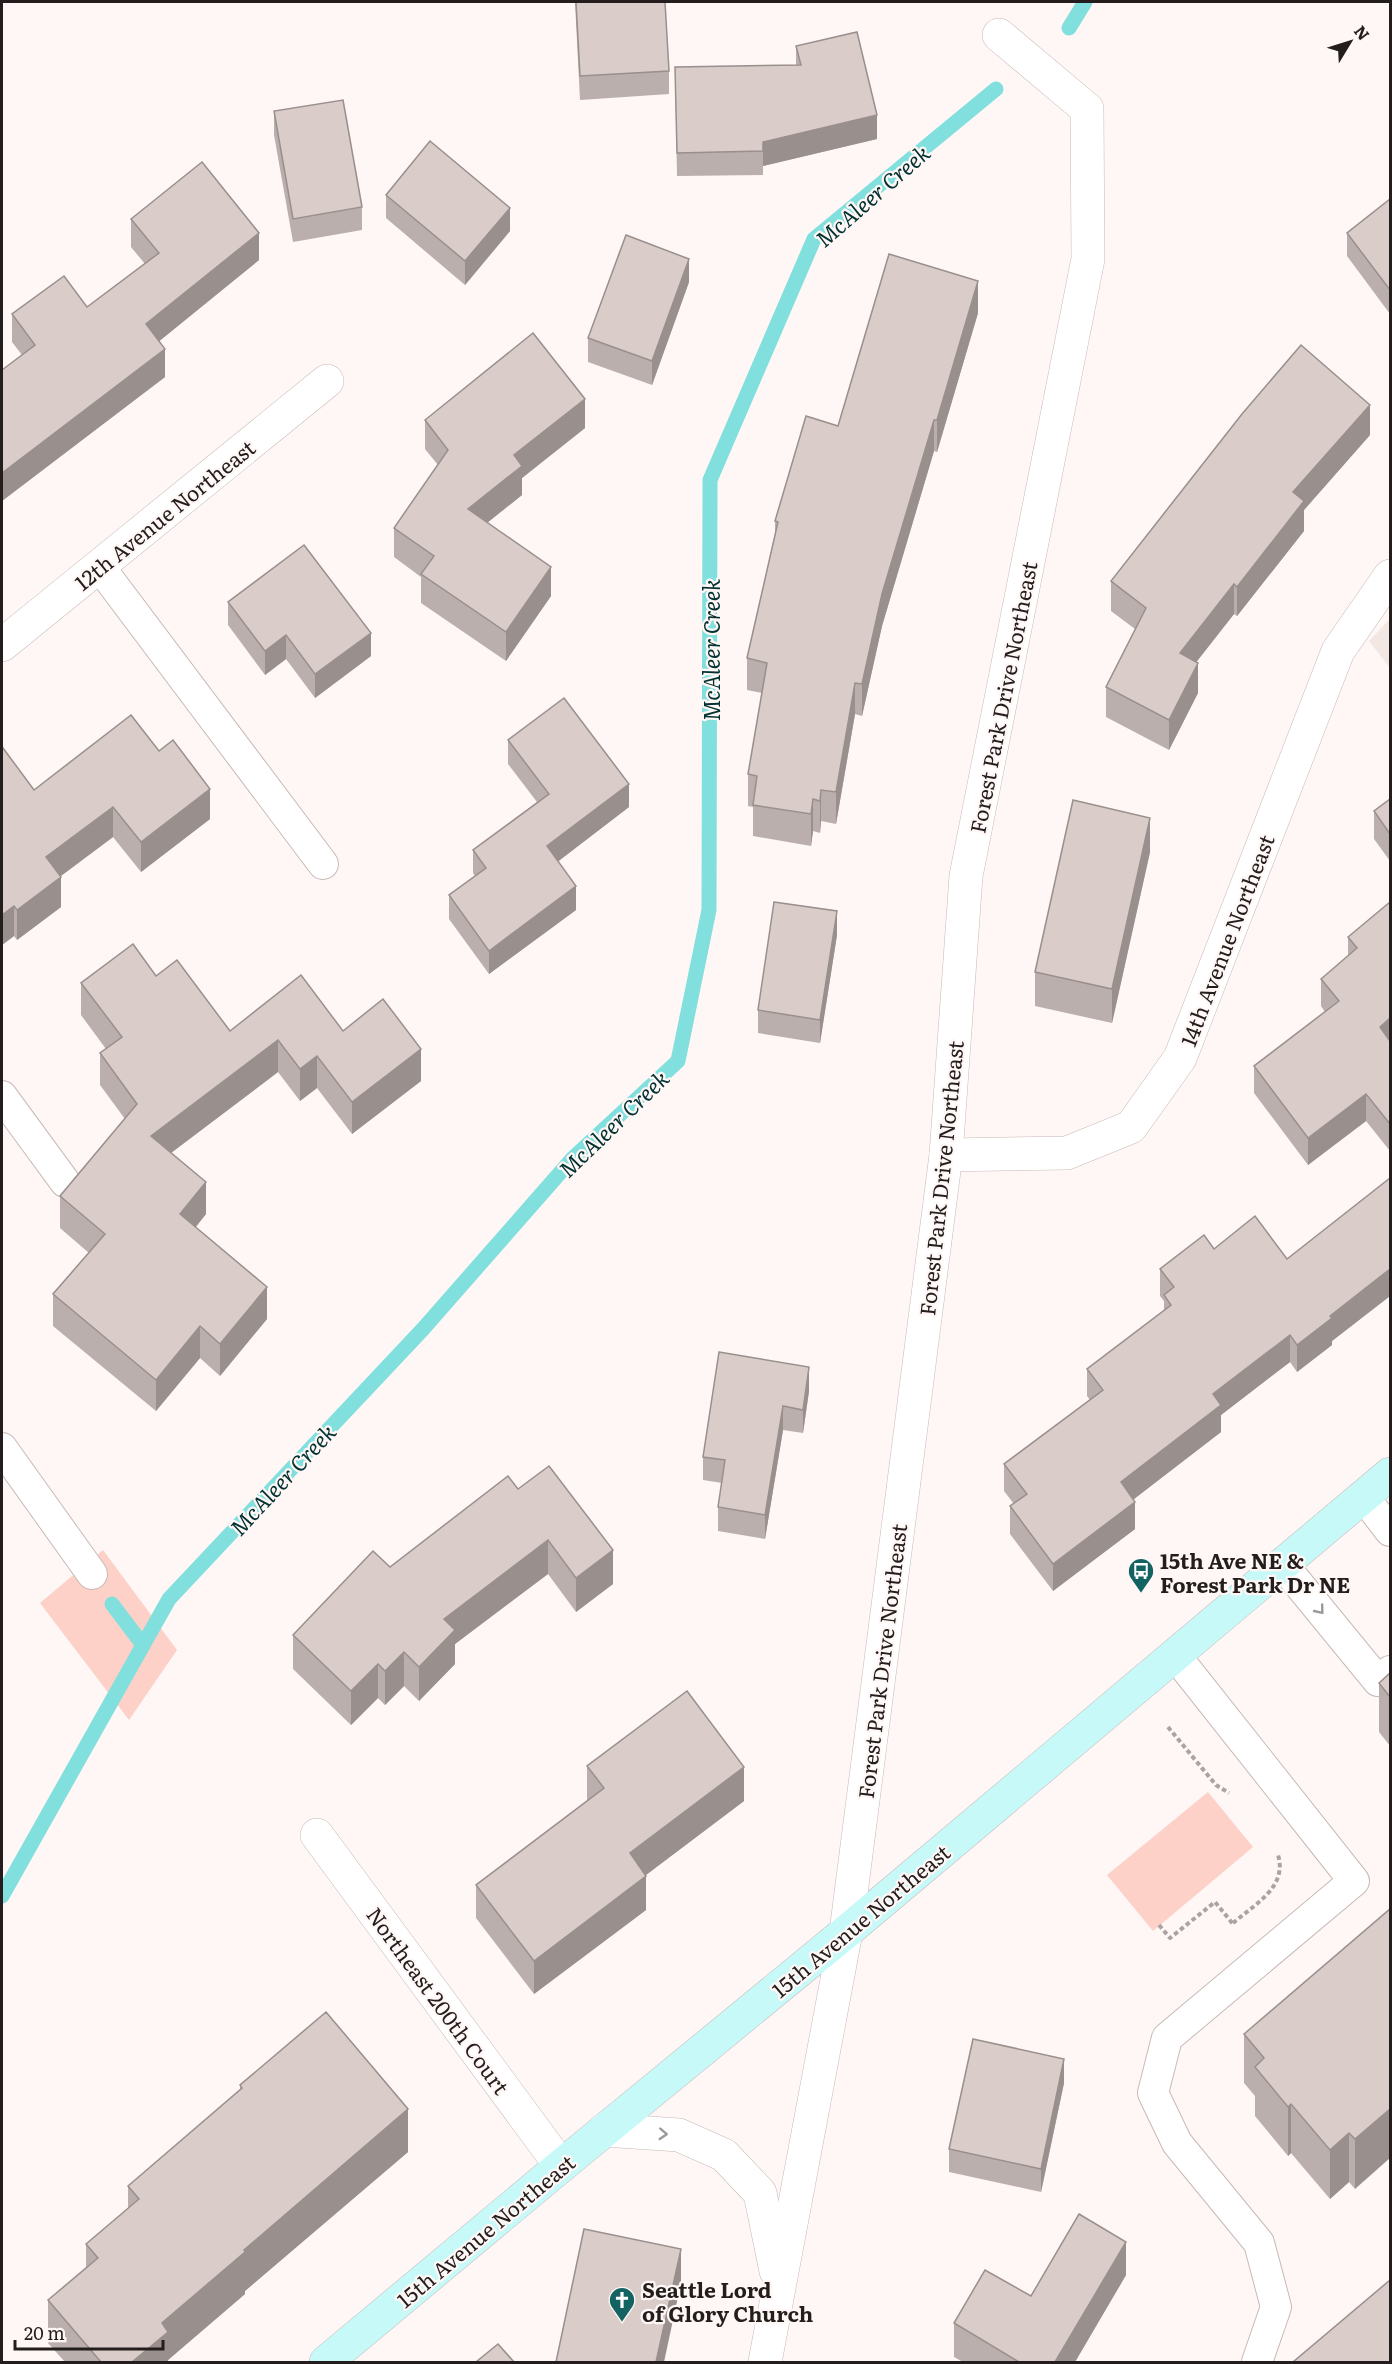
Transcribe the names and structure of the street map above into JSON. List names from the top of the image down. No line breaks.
{"streets":{"main road":["15th Avenue Northeast"],"street":["12th Avenue Northeast","Forest Park Drive Northeast","14th Avenue Northeast","Northeast 200th Court"]},"crossings":[["Forest Park Drive Northeast","14th Avenue Northeast"],["Forest Park Drive Northeast","15th Avenue Northeast"],["15th Avenue Northeast","Northeast 200th Court"]],"water":["McAleer Creek"],"places":{"bus stop":["15th Ave NE & Forest Park Dr NE"],"church":["Seattle Lord of Glory Church"]},"scale_bar":"20 m","north":"top right"}
